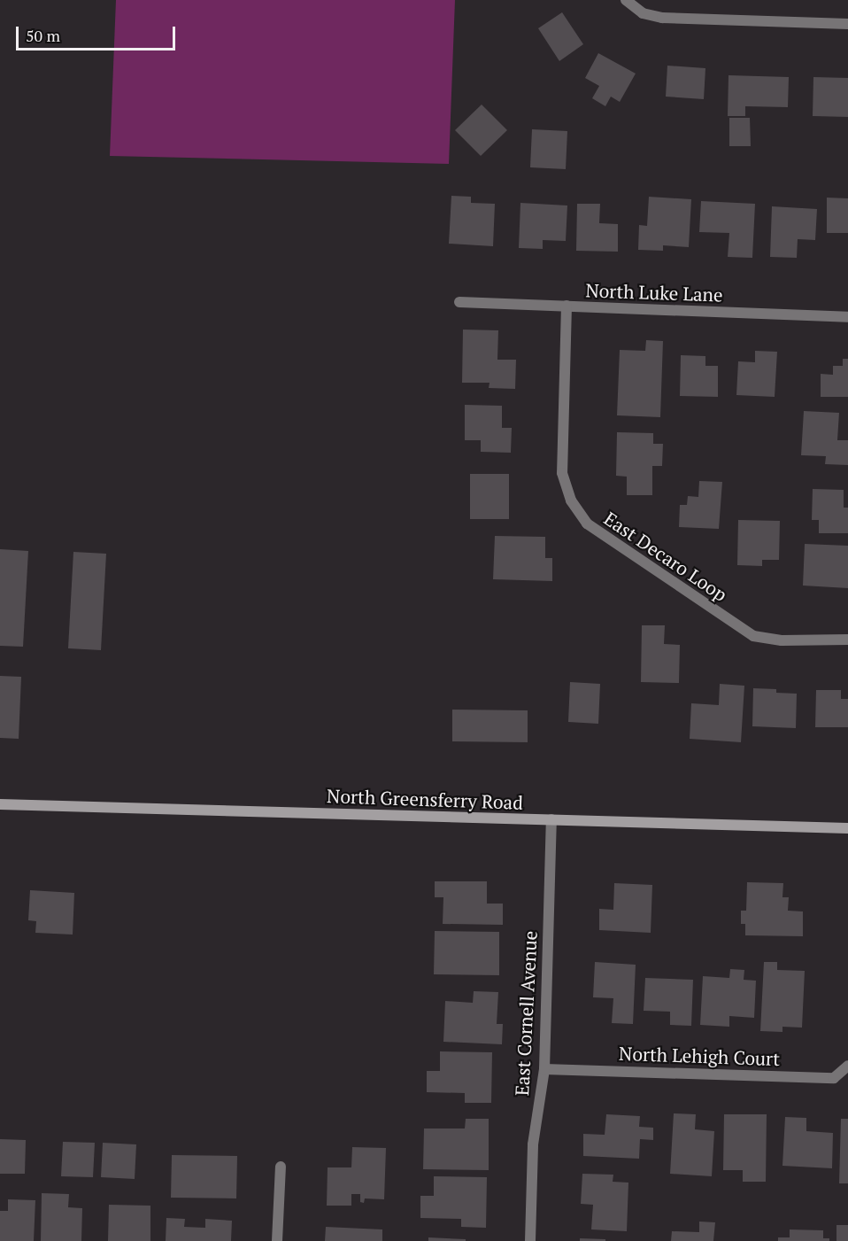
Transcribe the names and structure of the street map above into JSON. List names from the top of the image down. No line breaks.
{"streets":{"main road":["North Greensferry Road"],"street":["North Luke Lane","East Decaro Loop","East Cornell Avenue","North Lehigh Court"]},"crossings":[["North Luke Lane","East Decaro Loop"],["North Greensferry Road","East Cornell Avenue"],["East Cornell Avenue","North Lehigh Court"]],"scale_bar":"50 m"}
